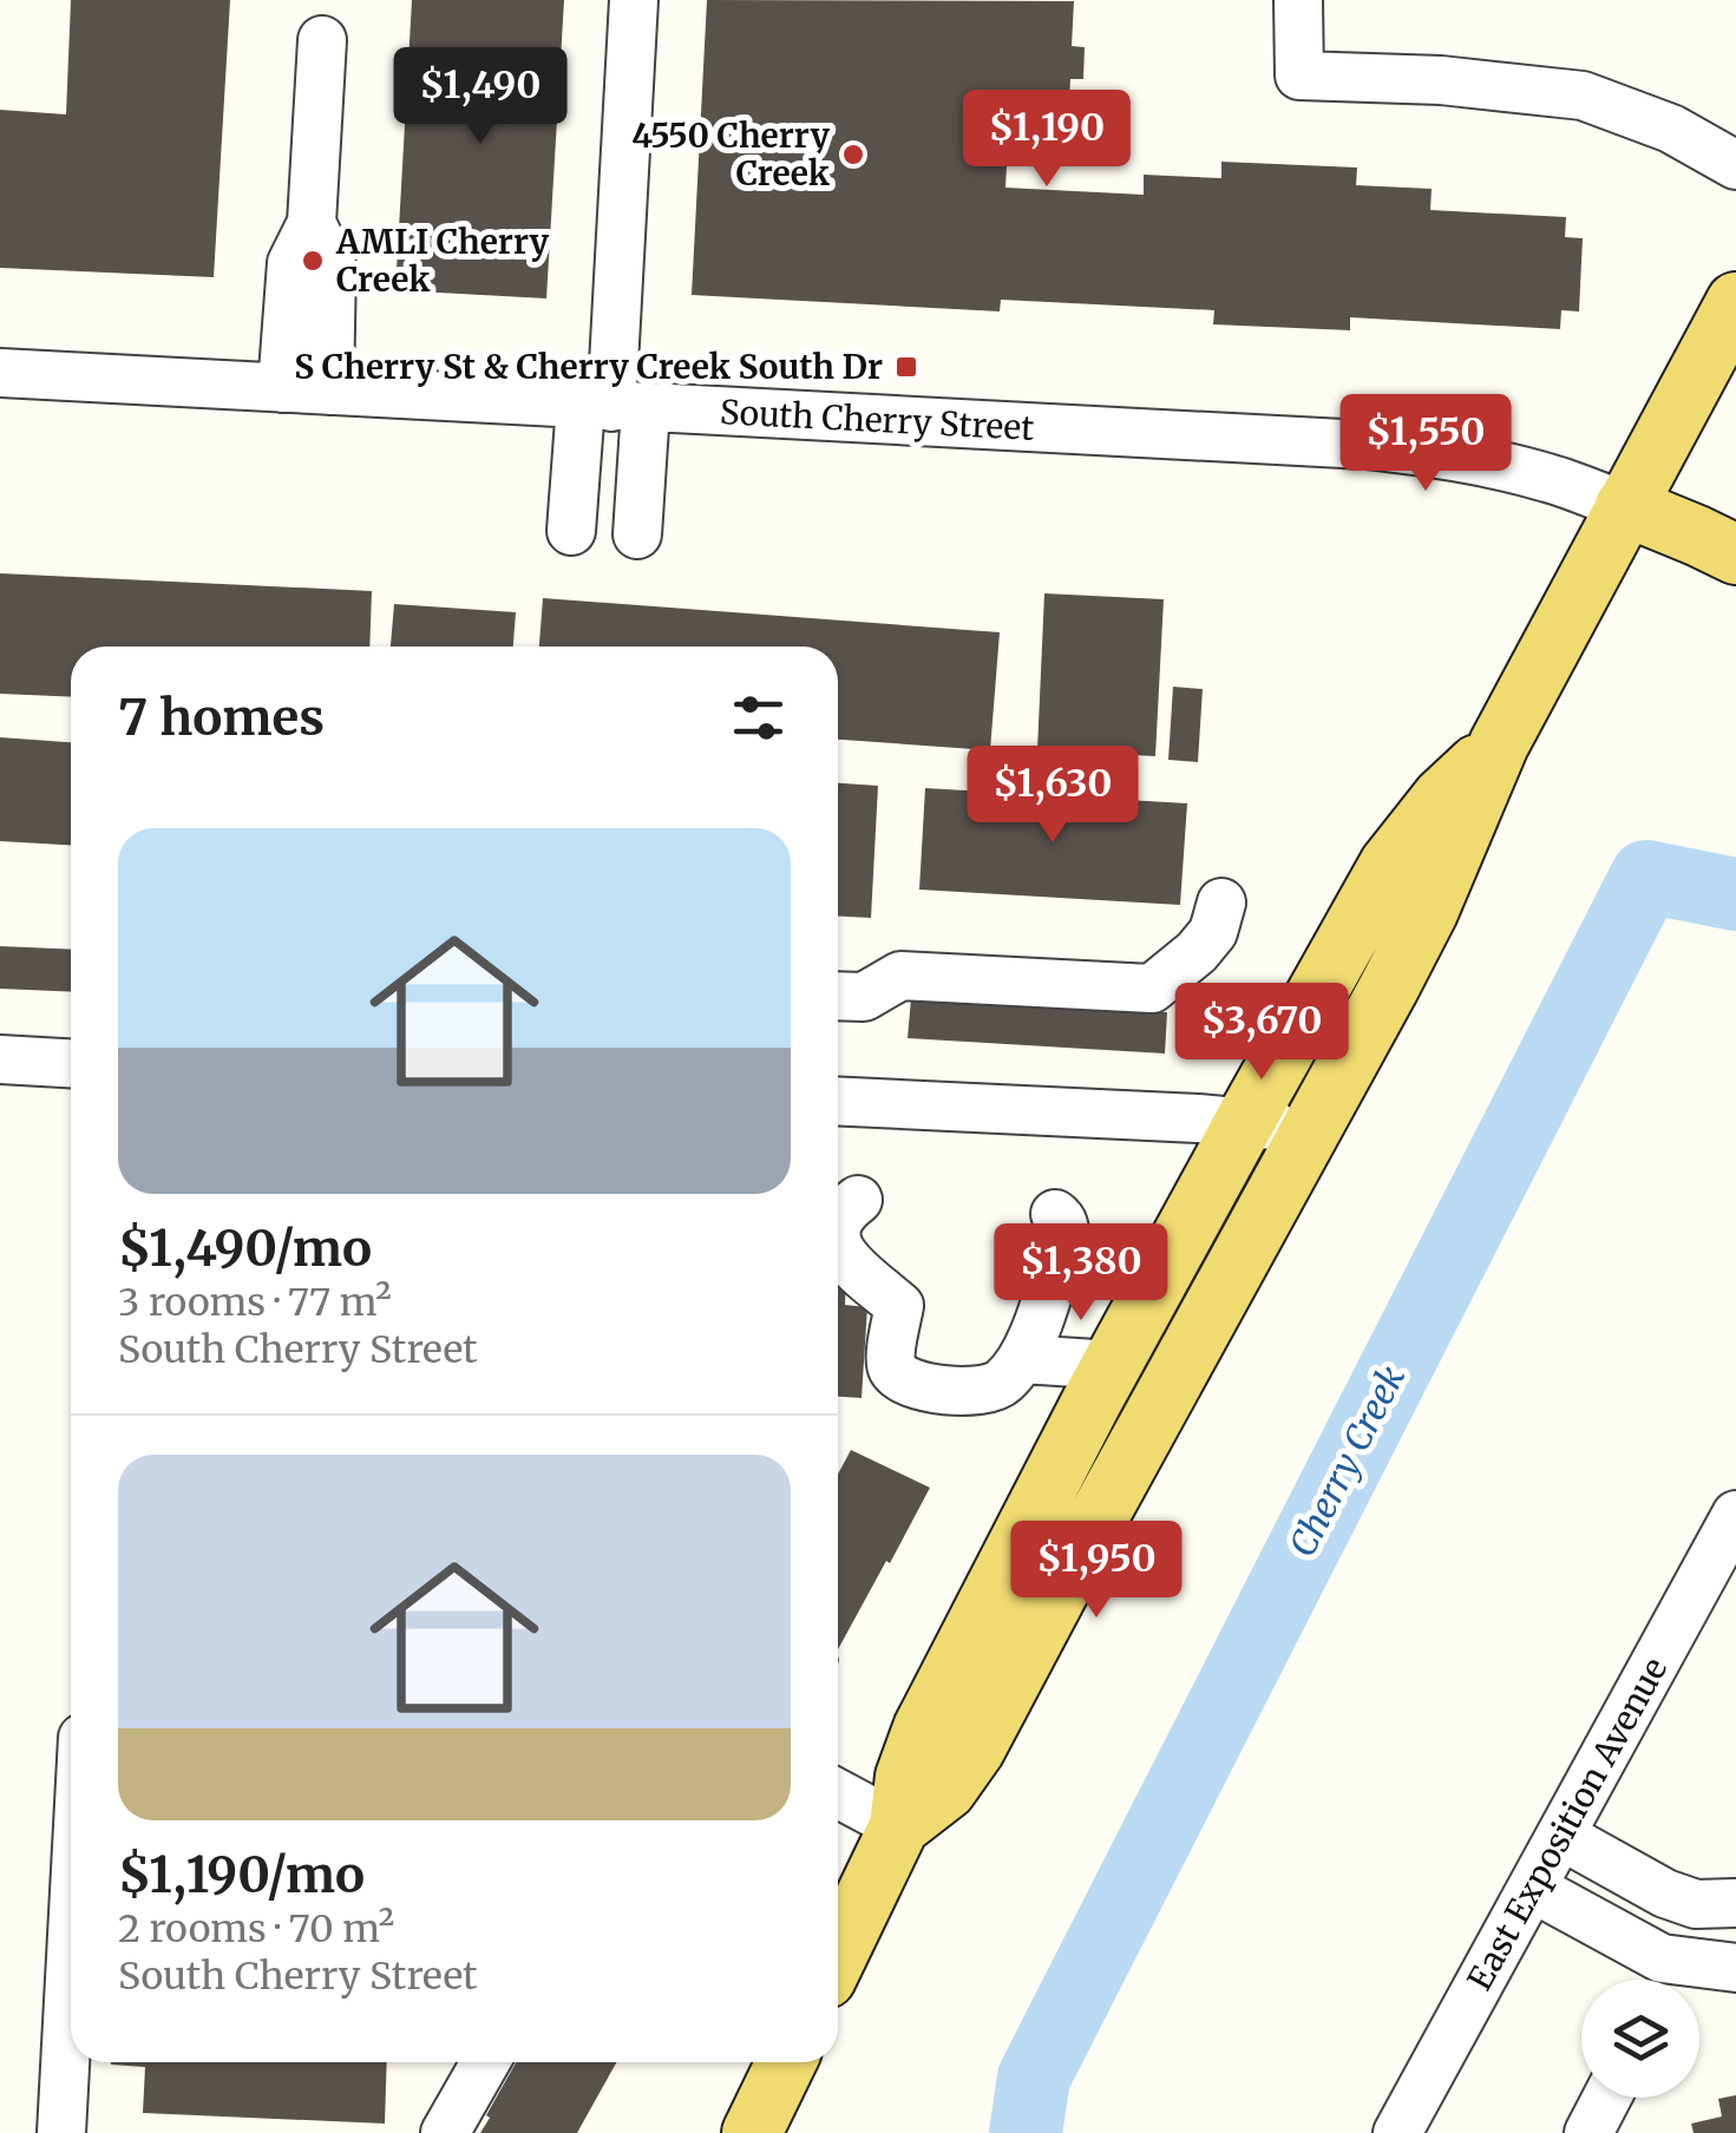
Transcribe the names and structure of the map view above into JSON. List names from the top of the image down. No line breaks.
{"streets":{"main road":["South Cherry Street"],"street":["East Exposition Avenue"]},"water":["Cherry Creek"],"places":{"other":["4550 Cherry Creek","AMLI Cherry Creek"],"transit":["S Cherry St & Cherry Creek South Dr"]},"page":{"price":["$1,490","$1,190","$1,550","$1,630","$3,670","$1,380","$1,950"],"heading":"7 homes","list":[{"name":"$1,490/mo","note":"3 rooms · 77 m² · South Cherry Street"},{"name":"$1,190/mo","note":"2 rooms · 70 m² · South Cherry Street"}]}}
